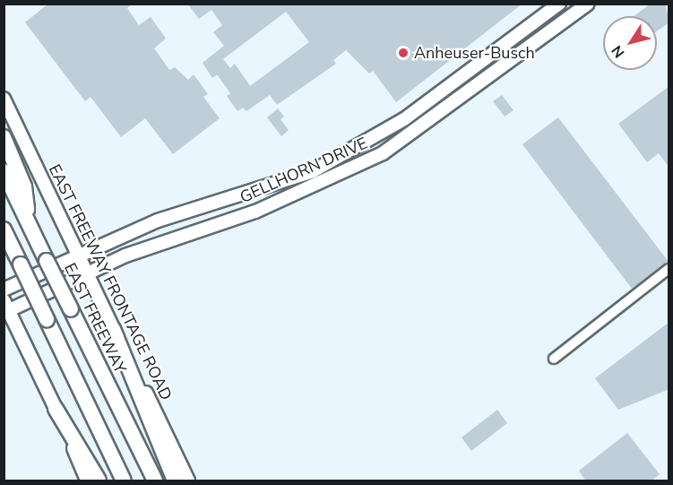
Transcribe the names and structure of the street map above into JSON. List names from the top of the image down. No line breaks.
{"streets":{"highway":["EAST FREEWAY"],"main road":["GELLHORN DRIVE","EAST FREEWAY FRONTAGE ROAD"]},"crossings":[["GELLHORN DRIVE","EAST FREEWAY FRONTAGE ROAD"]],"places":["Anheuser-Busch"],"north":"bottom left"}
